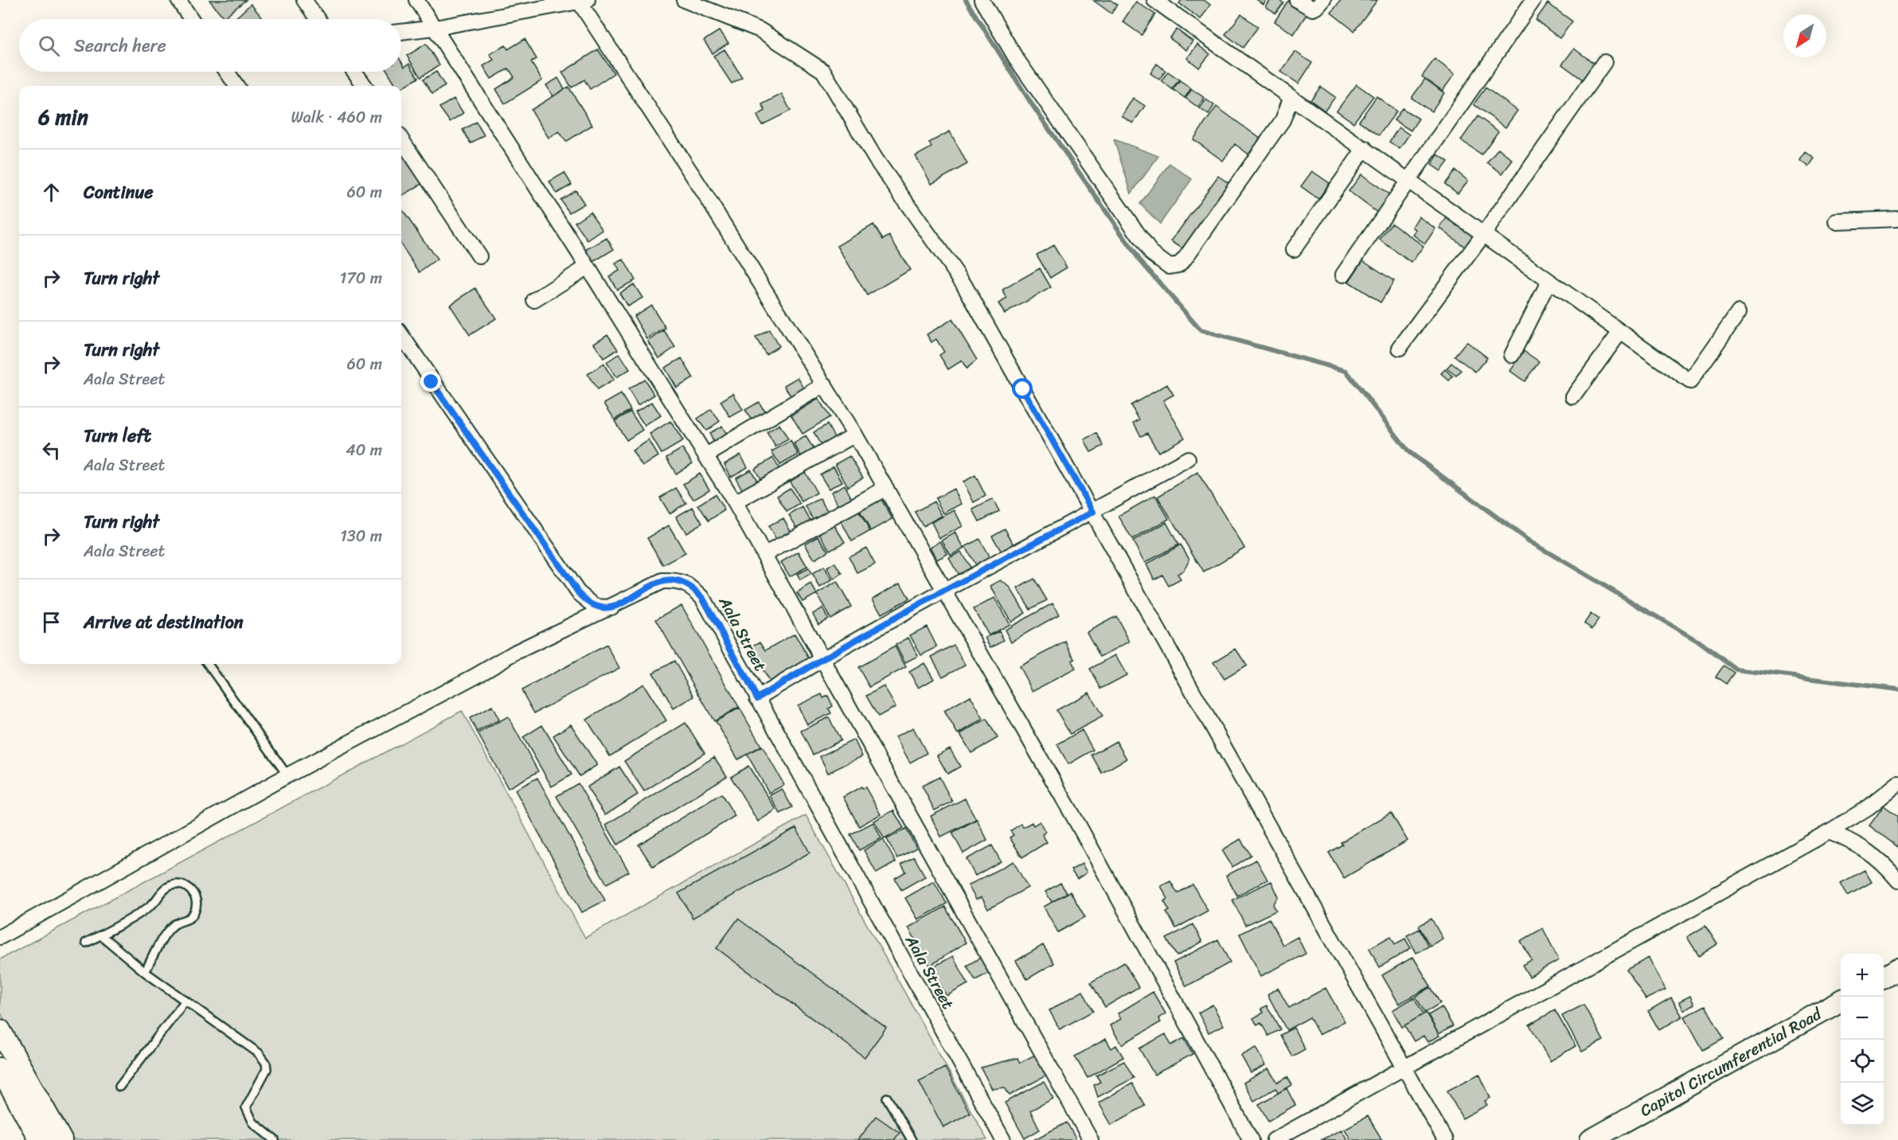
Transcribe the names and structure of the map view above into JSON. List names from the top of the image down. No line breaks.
{"streets":{"main road":["Capitol Circumferential Road"],"street":["Aala Street"]},"north":"bottom left","page":{"search":"Search here","heading":["6 min","Walk · 460 m"],"list":[["Continue","60 m"],["Turn right","170 m"],["Turn right","Aala Street","60 m"],["Turn left","Aala Street","40 m"],["Turn right","Aala Street","130 m"],"Arrive at destination"],"map_buttons":["+","−"]}}
